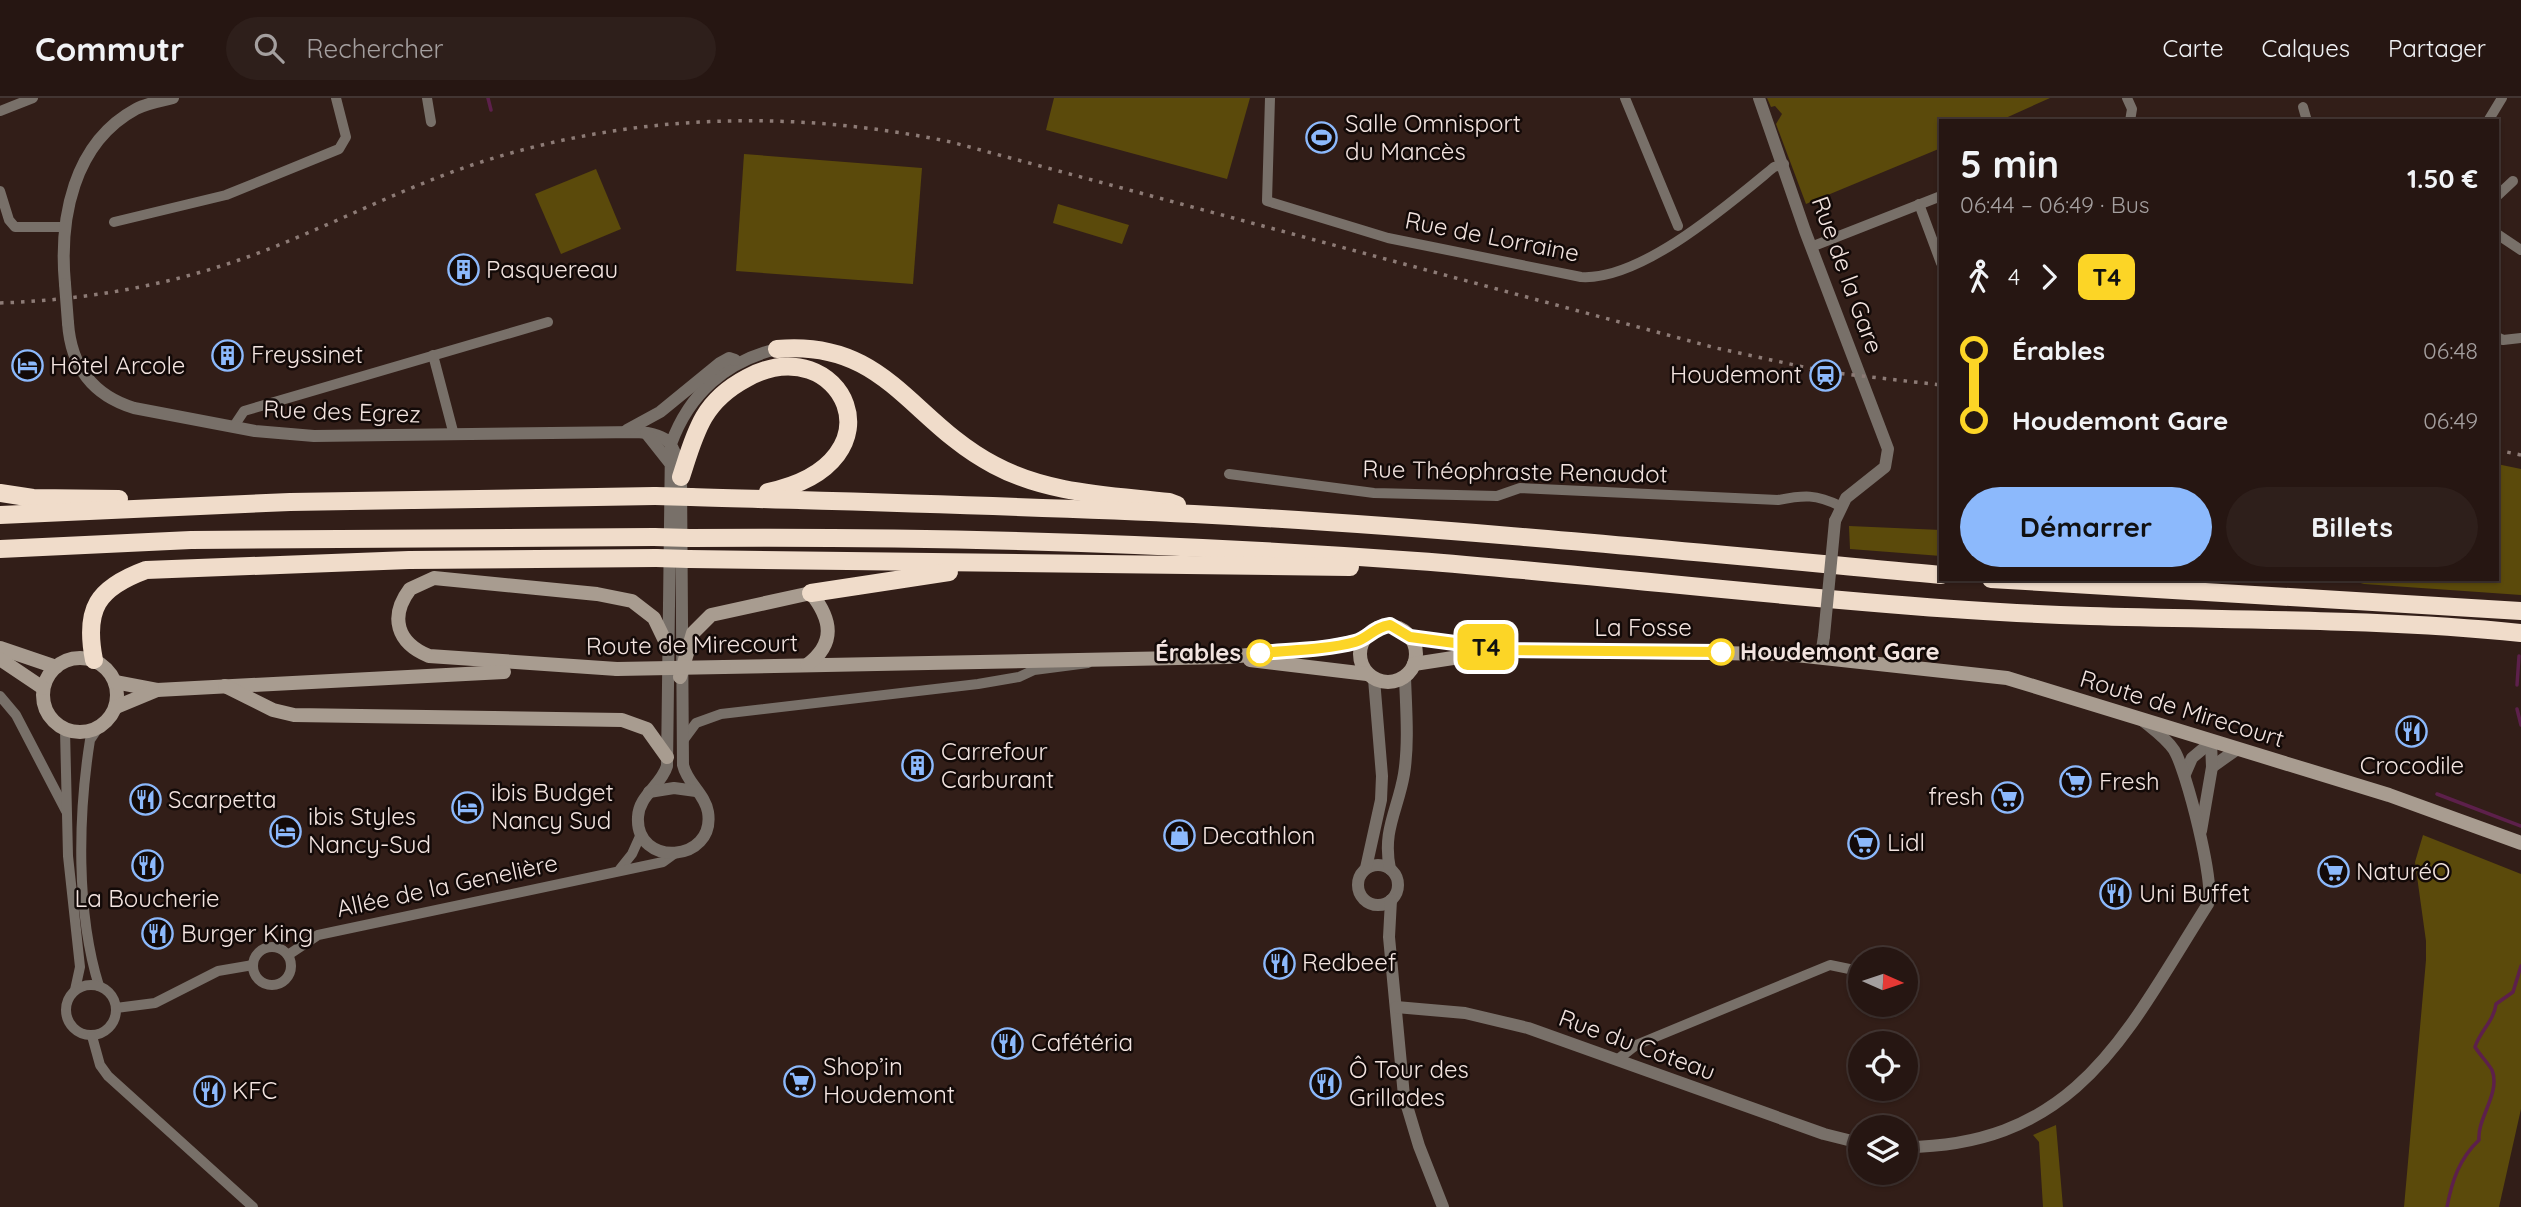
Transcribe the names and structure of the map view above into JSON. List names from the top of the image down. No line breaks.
{"streets":{"main road":["La Fosse","Route de Mirecourt"],"street":["Rue de Lorraine","Rue de la Gare","Rue des Egrez","Rue Théophraste Renaudot","Allée de la Genelière","Rue du Coteau"]},"crossings":[["Rue de Lorraine","Rue de la Gare"],["Rue de la Gare","Rue Théophraste Renaudot"],["La Fosse","Route de Mirecourt"]],"places":{"sports":["Salle Omnisport du Mancès"],"building":["Pasquereau","Freyssinet","Carrefour Carburant"],"hotel":["Hôtel Arcole","ibis Budget Nancy Sud","ibis Styles Nancy-Sud"],"station":["Houdemont"],"other":["Houdemont Gare","Érables"],"restaurant":["Crocodile","Scarpetta","La Boucherie","Uni Buffet","Burger King","Redbeef","Cafétéria","Ô Tour des Grillades","KFC"],"supermarket":["Fresh","fresh","Lidl","NaturéO","Shop’in Houdemont"],"shop":["Decathlon"]},"lines":["bus line T4"],"north":"right","page":{"header":"Commutr","search":"Rechercher","nav":["Carte","Calques","Partager"],"on_map":"T4","heading":["5 min","06:44 – 06:49 · Bus","1.50 €"],"legs":["4","T4"],"list":[{"name":"Érables","value":"06:48"},{"name":"Houdemont Gare","value":"06:49"}],"buttons":["Démarrer","Billets"]}}
